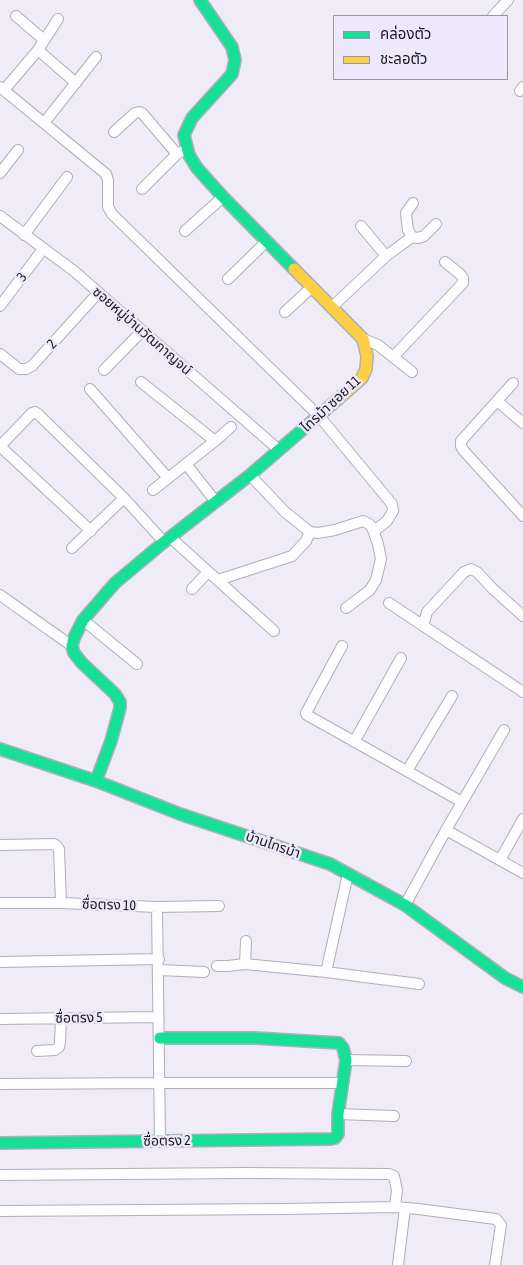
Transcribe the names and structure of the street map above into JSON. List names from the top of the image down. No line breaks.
{"streets":{"street":["3","ซอยหมู่บ้านวัฒกาญจน์","2","ไทรม้า ซอย 11","บ้านไทรม้า","ซื่อตรง 10","ซื่อตรง 5","ซื่อตรง 2"]},"crossings":[["3","ซอยหมู่บ้านวัฒกาญจน์"],["ซอยหมู่บ้านวัฒกาญจน์","2"],["ซอยหมู่บ้านวัฒกาญจน์","ไทรม้า ซอย 11"]],"legend":["คล่องตัว","ชะลอตัว"]}
